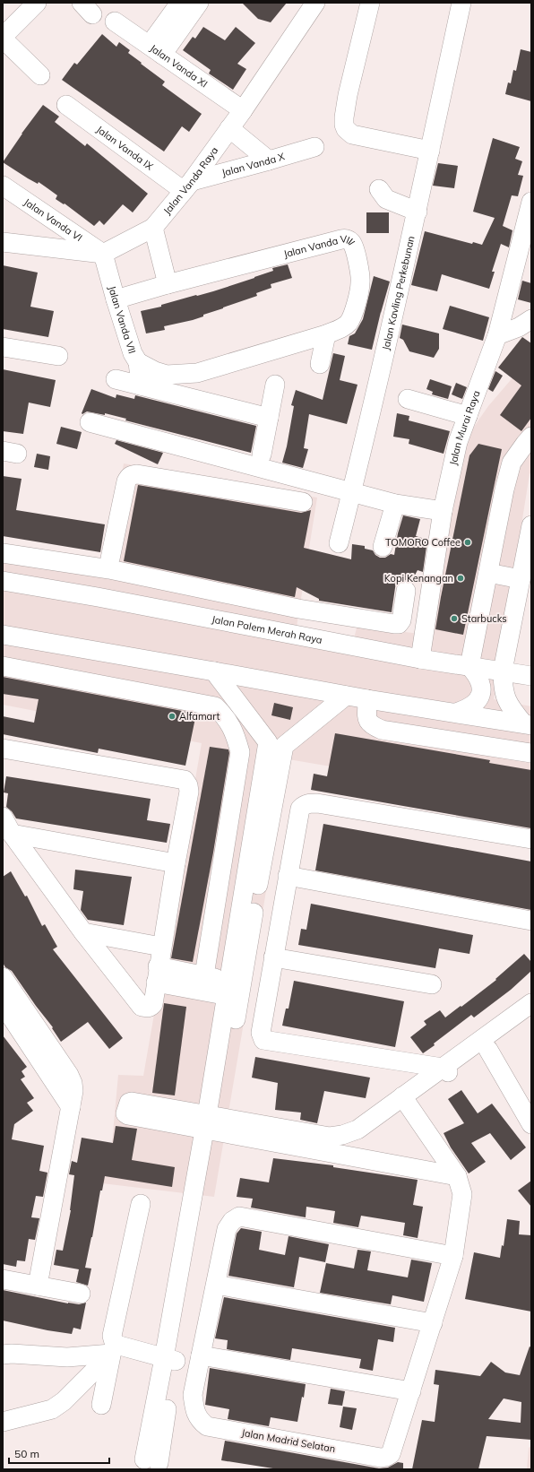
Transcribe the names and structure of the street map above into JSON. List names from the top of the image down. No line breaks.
{"streets":{"street":["Jalan Vanda XI","Jalan Vanda IX","Jalan Vanda X","Jalan Vanda Raya","Jalan Vanda VI","Jalan Vanda VIII","Jalan Kavling Perkebunan","Jalan Vanda VII","Jalan Murai Raya","Jalan Palem Merah Raya","Jalan Madrid Selatan"]},"crossings":[["Jalan Vanda XI","Jalan Vanda Raya"],["Jalan Vanda IX","Jalan Vanda X"],["Jalan Vanda IX","Jalan Vanda Raya"],["Jalan Vanda X","Jalan Vanda Raya"],["Jalan Vanda Raya","Jalan Vanda VI"],["Jalan Vanda Raya","Jalan Vanda VII"],["Jalan Vanda VI","Jalan Vanda VII"],["Jalan Vanda VIII","Jalan Vanda VII"],["Jalan Murai Raya","Jalan Palem Merah Raya"]],"places":["TOMORO Coffee","Kopi Kenangan","Starbucks","Alfamart"],"scale_bar":"50 m"}
